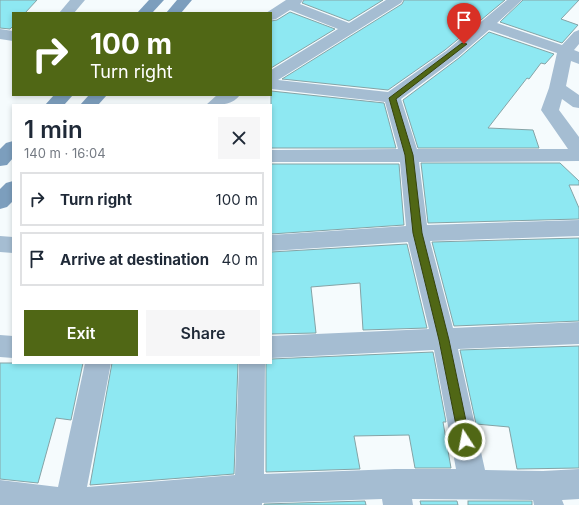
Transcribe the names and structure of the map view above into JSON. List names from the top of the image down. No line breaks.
{"page":{"turn":["100 m","Turn right"],"heading":["1 min","140 m · 16:04"],"list":[{"name":"Turn right","value":"100 m"},{"name":"Arrive at destination","value":"40 m"}],"buttons":["Exit","Share"]}}
